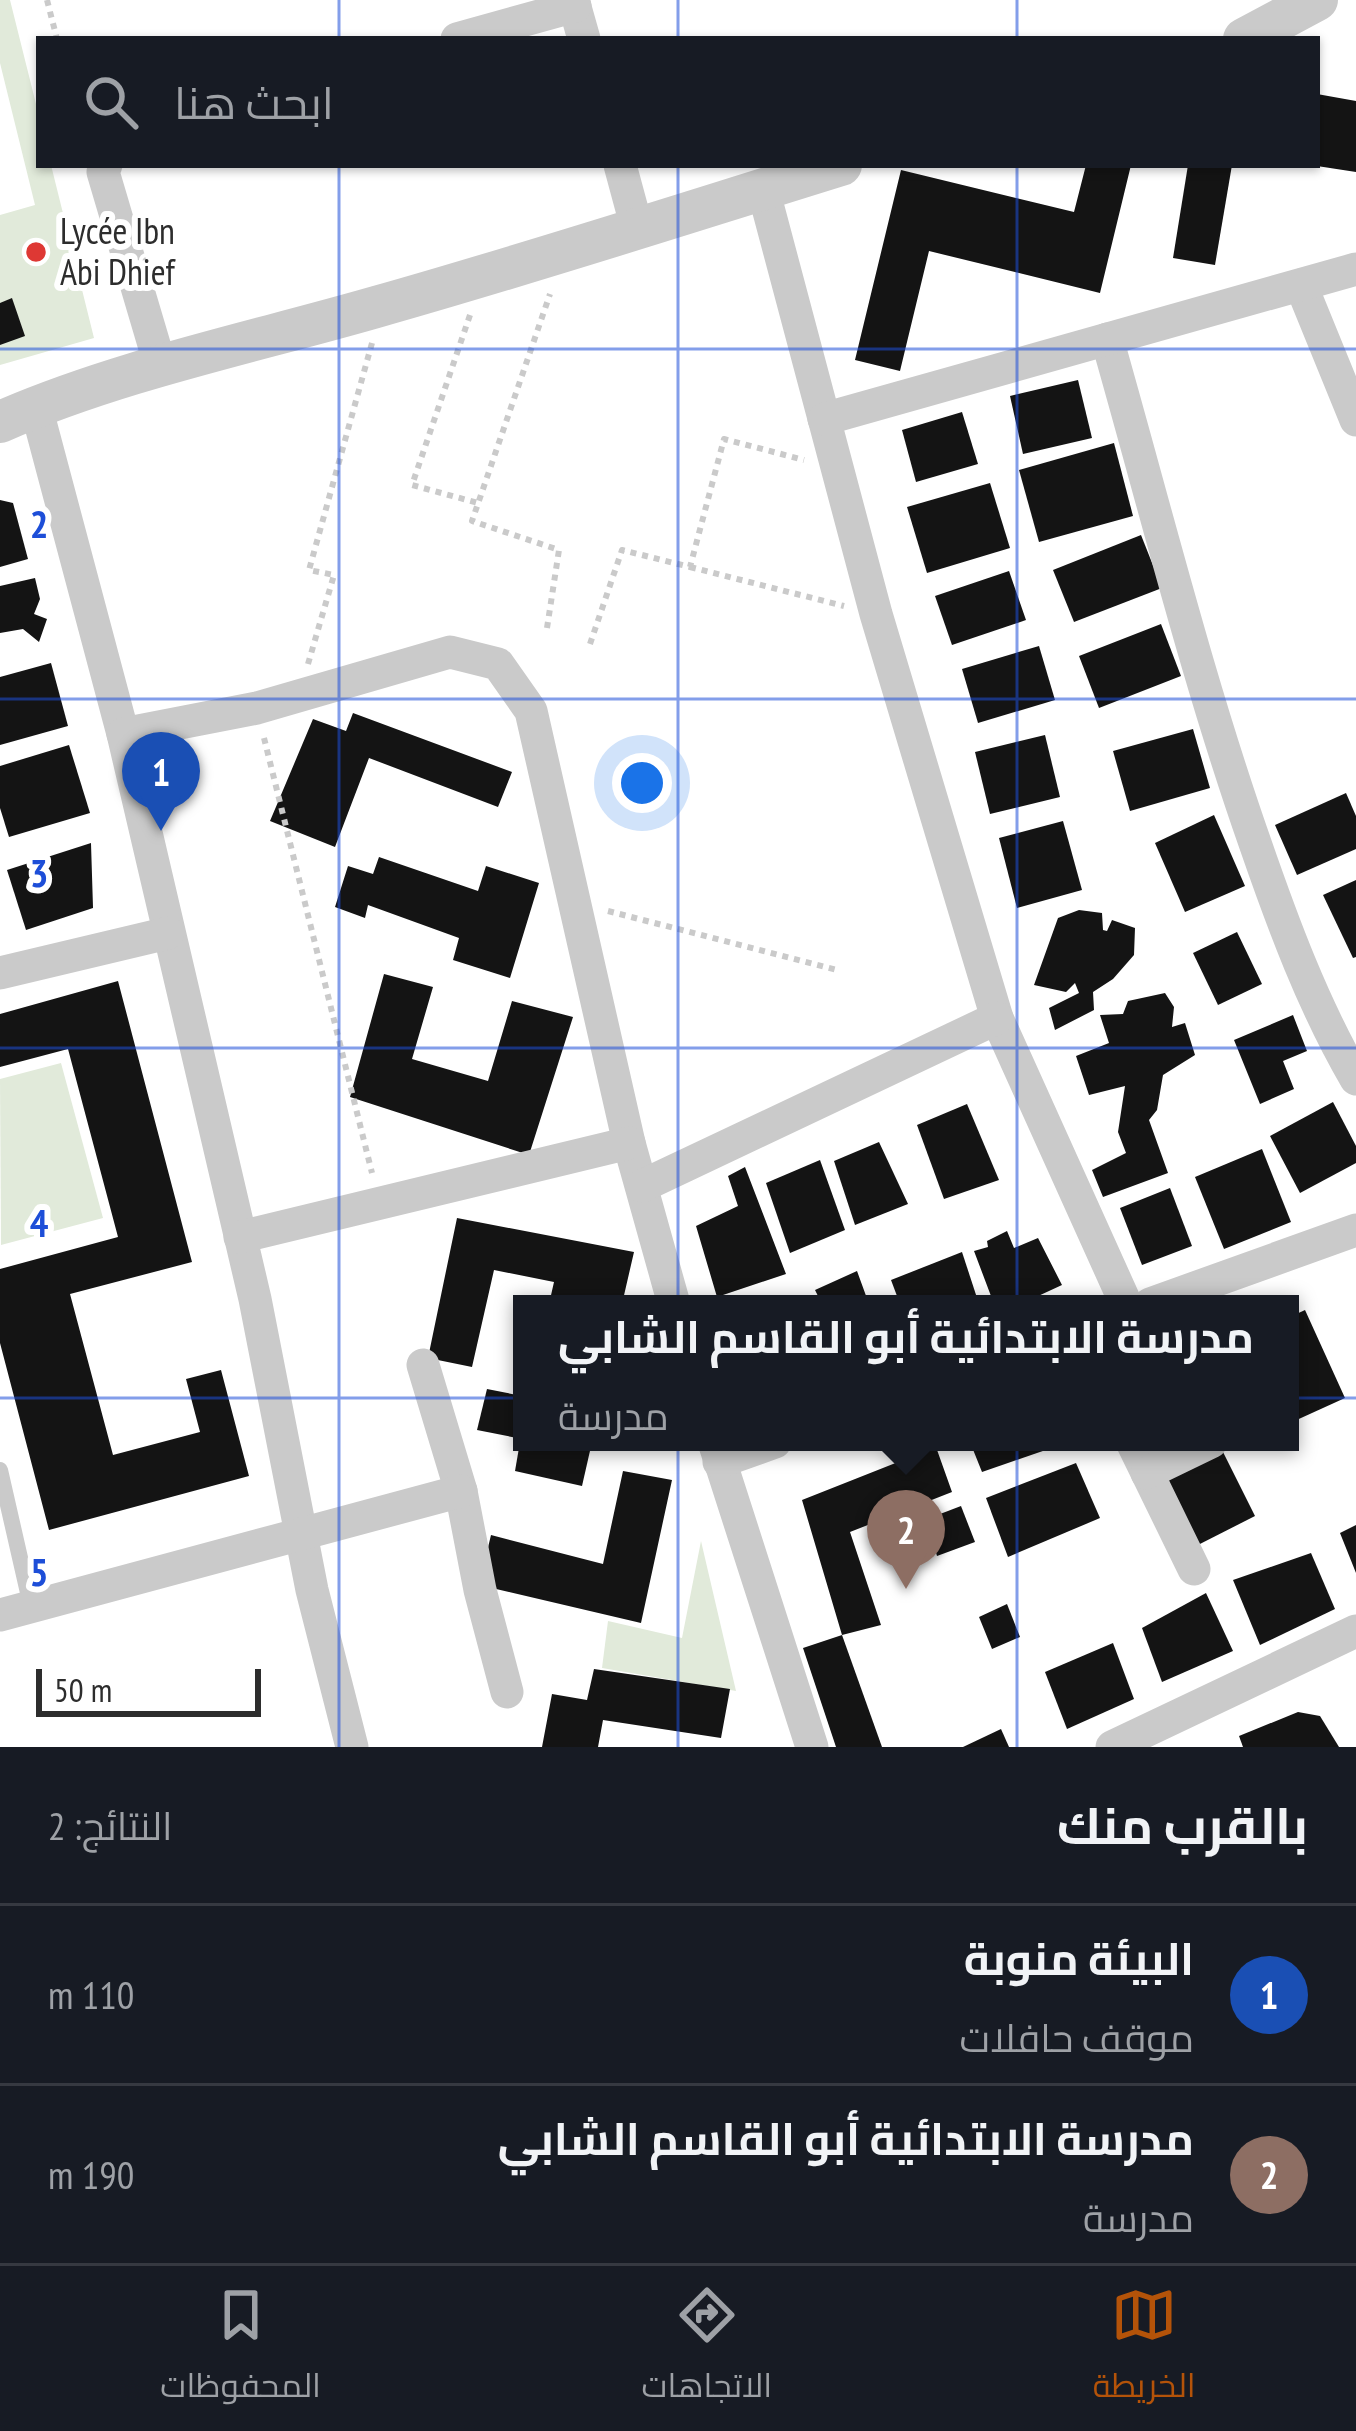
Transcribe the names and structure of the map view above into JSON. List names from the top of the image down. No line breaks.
{"places":["Lycée Ibn Abi Dhief"],"scale_bar":"50 m","page":{"search":"ابحث هنا","pins":["1","2"],"popup":["مدرسة الابتدائية أبو القاسم الشابي","مدرسة"],"scale":"50 m","heading":["بالقرب منك","النتائج: 2"],"list":[{"mark":"1","name":"البيئة منوبة","note":"موقف حافلات","value":"110 m"},{"mark":"2","name":"مدرسة الابتدائية أبو القاسم الشابي","note":"مدرسة","value":"190 m"}],"nav":["الخريطة","الاتجاهات","المحفوظات"]},"grid":{"rows":["2","3","4","5"]}}
